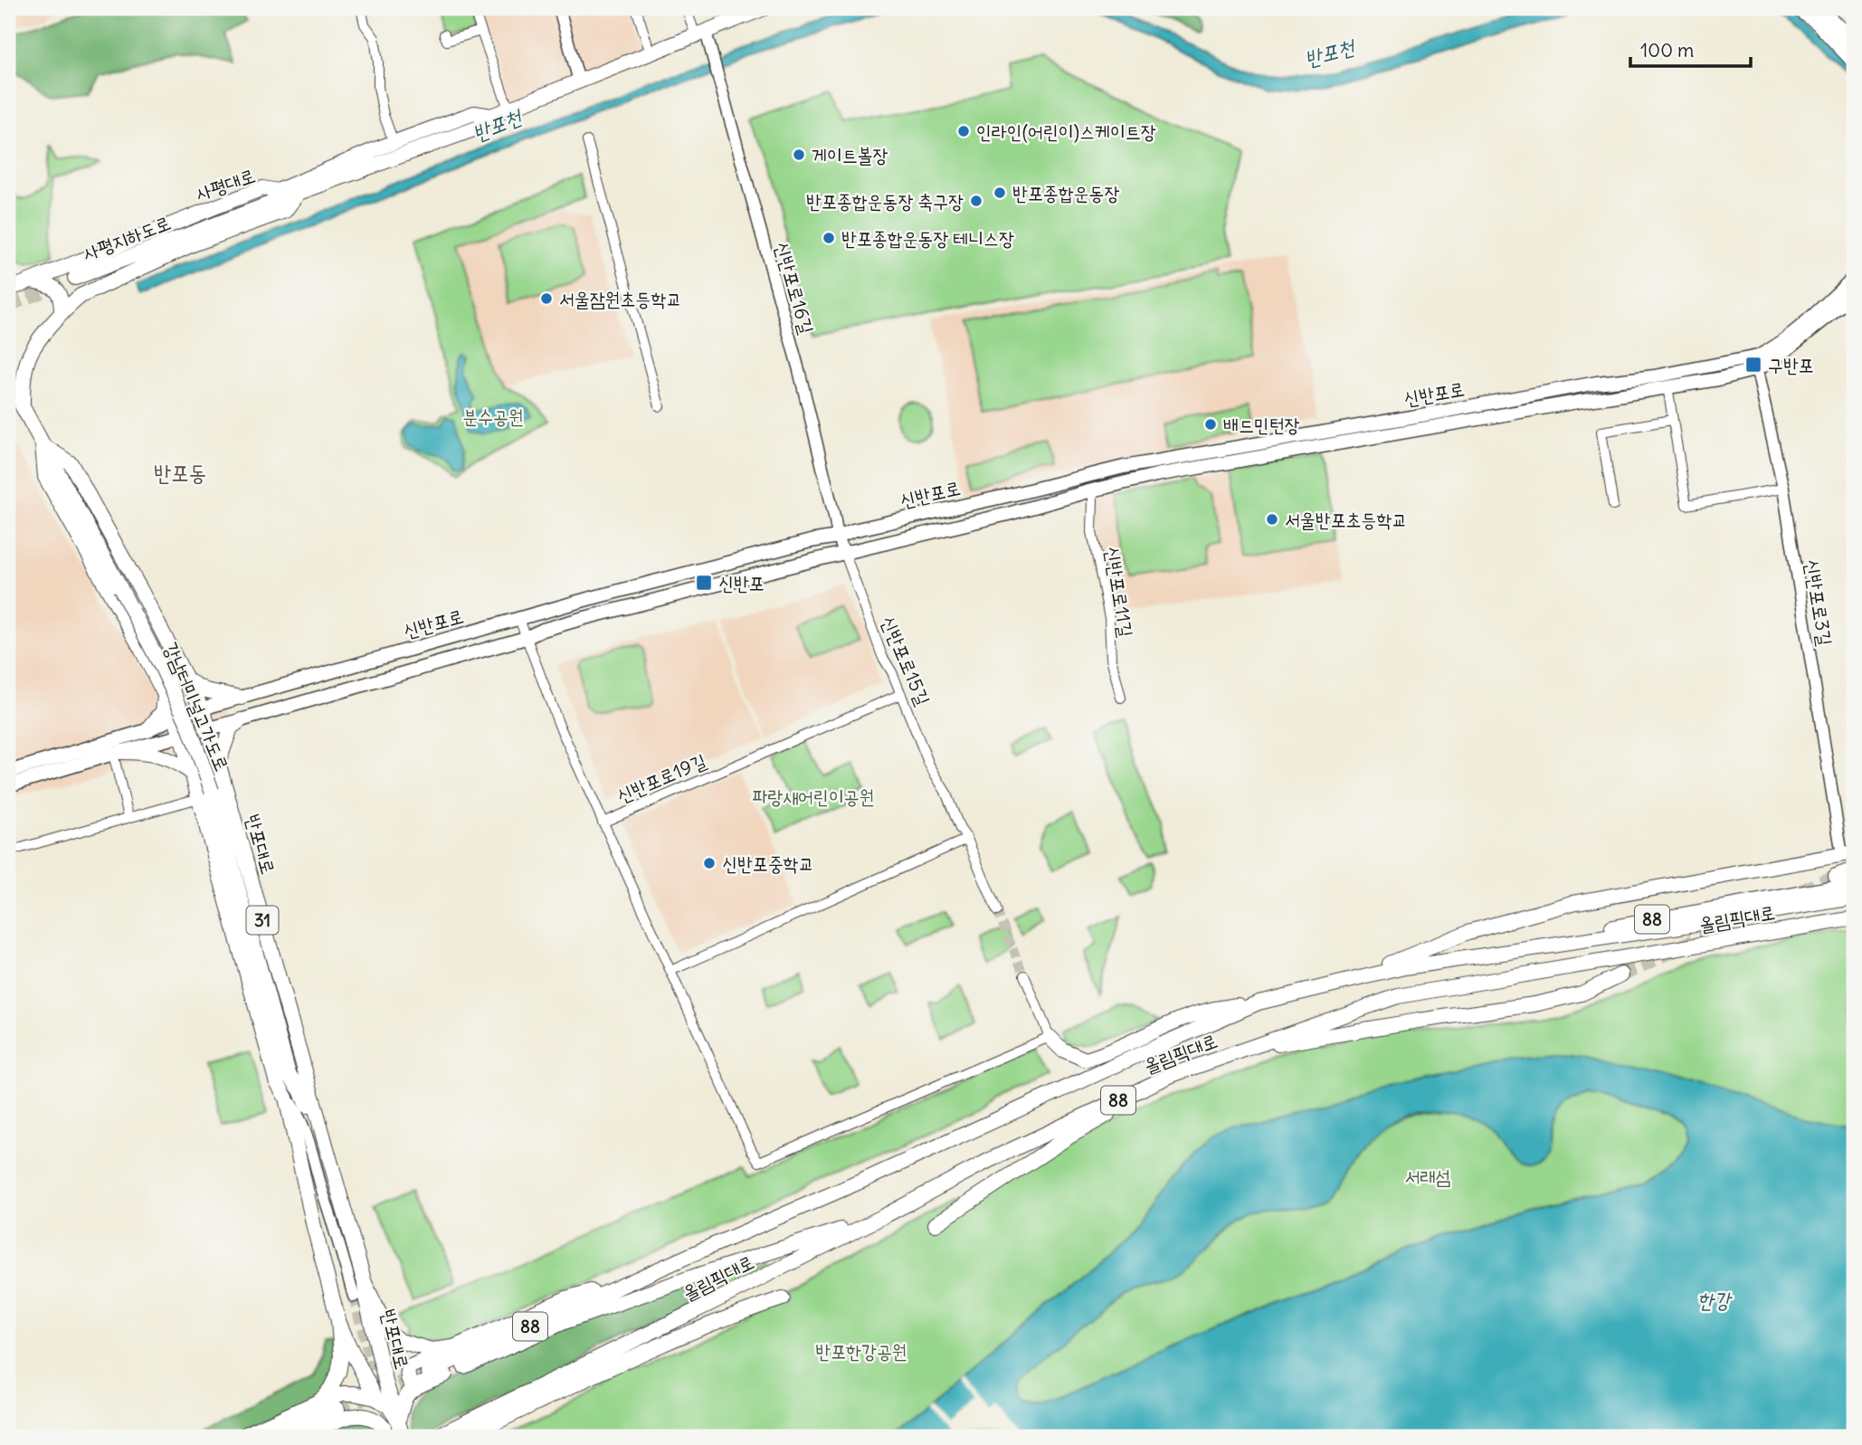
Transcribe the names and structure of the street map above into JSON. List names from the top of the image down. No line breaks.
{"streets":{"main road":["사평대로","사평지하도로","신반포로","강남터미널고가도로","반포대로","올림픽대로","88","31"],"street":["신반포로16길","신반포로11길","신반포로3길","신반포로15길","신반포로19길"]},"crossings":[["사평대로","사평지하도로"],["사평대로","신반포로16길"],["신반포로16길","신반포로"],["신반포로16길","신반포로15길"],["신반포로","신반포로11길"],["신반포로","신반포로3길"],["신반포로","신반포로15길"],["신반포로","신반포로19길"],["신반포로","반포대로"],["신반포로15길","신반포로19길"],["강남터미널고가도로","반포대로"],["강남터미널고가도로","31"],["반포대로","31"]],"districts":["반포동"],"water":["반포천","한강"],"parks":["분수공원","파랑새어린이공원","서래섬","반포한강공원"],"places":{"other":["인라인(어린이)스케이트장","게이트볼장","반포종합운동장","반포종합운동장 축구장","반포종합운동장 테니스장","서울잠원초등학교","배드민턴장","서울반포초등학교","신반포중학교"],"transit":["구반포","신반포"]},"scale_bar":"100 m"}
